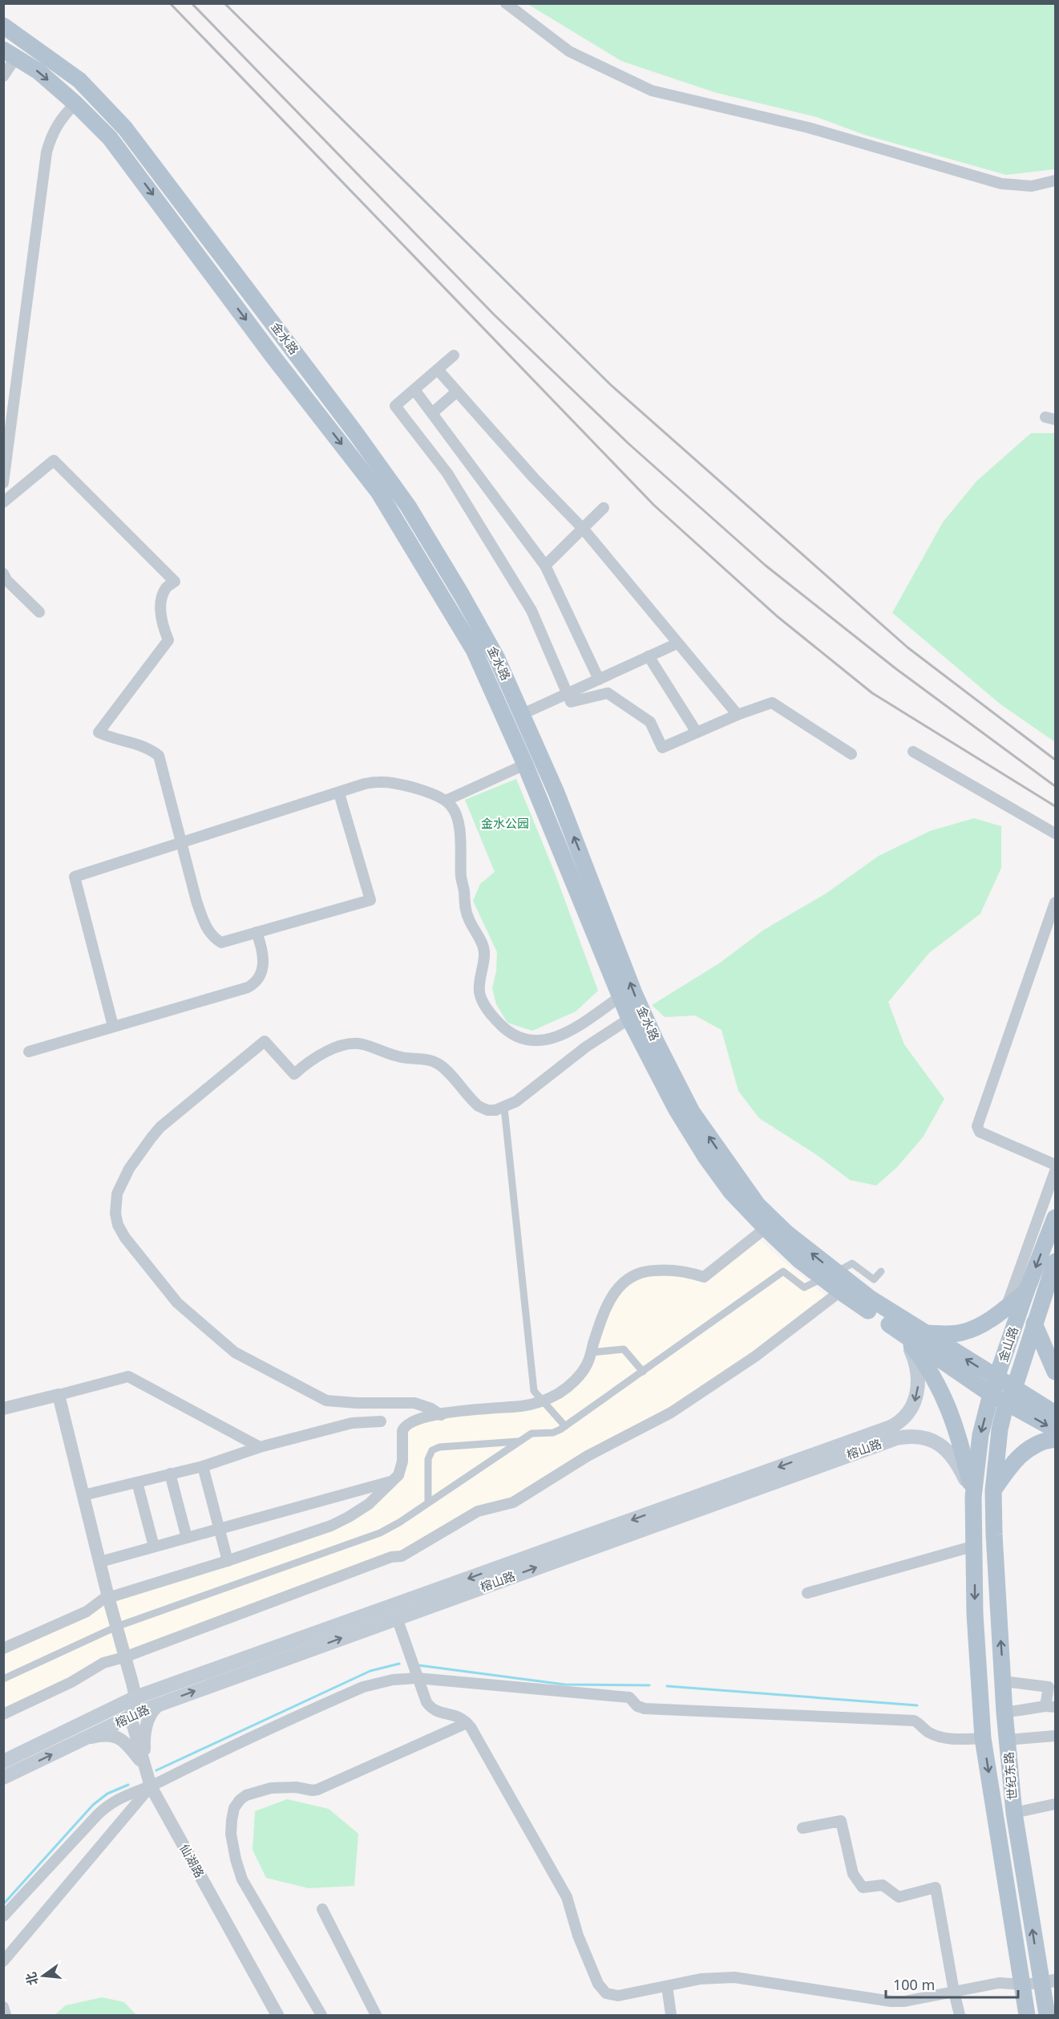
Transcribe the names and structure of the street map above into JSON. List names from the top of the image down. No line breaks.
{"streets":{"main road":["金水路","金山路","榕山路","世纪东路"],"street":["仙湖路"]},"crossings":[["金水路","金山路"],["金水路","榕山路"],["金山路","榕山路"],["金山路","世纪东路"],["榕山路","世纪东路"],["榕山路","仙湖路"]],"parks":["金水公园"],"scale_bar":"100 m","north":"left"}
